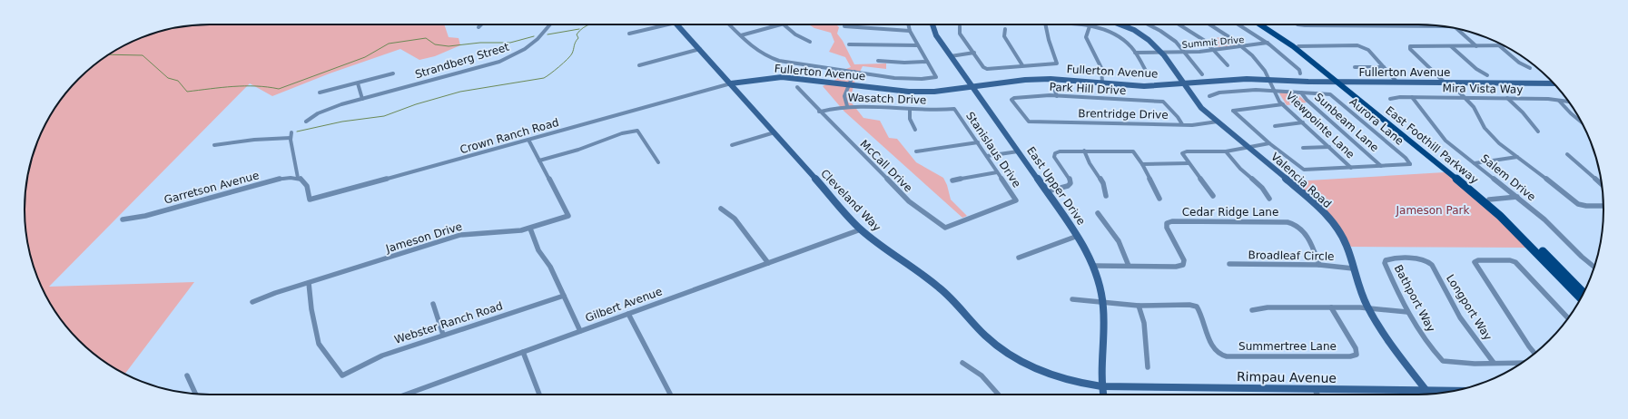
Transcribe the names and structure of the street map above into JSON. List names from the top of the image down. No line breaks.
{"streets":{"main road":["East Foothill Parkway"],"street":["Summit Drive","Strandberg Street","Fullerton Avenue","Park Hill Drive","Mira Vista Way","Wasatch Drive","Brentridge Drive","Aurora Lane","Sunbeam Lane","Viewpointe Lane","Crown Ranch Road","Stanislaus Drive","McCall Drive","Salem Drive","Valencia Road","East Upper Drive","Garretson Avenue","Cleveland Way","Cedar Ridge Lane","Jameson Drive","Broadleaf Circle","Bathport Way","Gilbert Avenue","Longport Way","Webster Ranch Road","Summertree Lane","Rimpau Avenue"]},"crossings":[["Summit Drive","Viewpointe Lane"],["Summit Drive","Valencia Road"],["Fullerton Avenue","Viewpointe Lane"],["Fullerton Avenue","Crown Ranch Road"],["Fullerton Avenue","East Foothill Parkway"],["Fullerton Avenue","Valencia Road"],["Fullerton Avenue","East Upper Drive"],["Fullerton Avenue","Cleveland Way"],["Park Hill Drive","Brentridge Drive"],["Mira Vista Way","Salem Drive"],["Wasatch Drive","Stanislaus Drive"],["Wasatch Drive","McCall Drive"],["Brentridge Drive","Valencia Road"],["Aurora Lane","Sunbeam Lane"],["Crown Ranch Road","Garretson Avenue"],["Crown Ranch Road","Cleveland Way"],["Stanislaus Drive","McCall Drive"],["Valencia Road","Broadleaf Circle"],["Valencia Road","Rimpau Avenue"],["East Upper Drive","Cleveland Way"],["East Upper Drive","Rimpau Avenue"],["Cleveland Way","Gilbert Avenue"],["Cleveland Way","Rimpau Avenue"],["Cedar Ridge Lane","Broadleaf Circle"],["Jameson Drive","Webster Ranch Road"],["Bathport Way","Longport Way"]],"parks":["Jameson Park"]}
